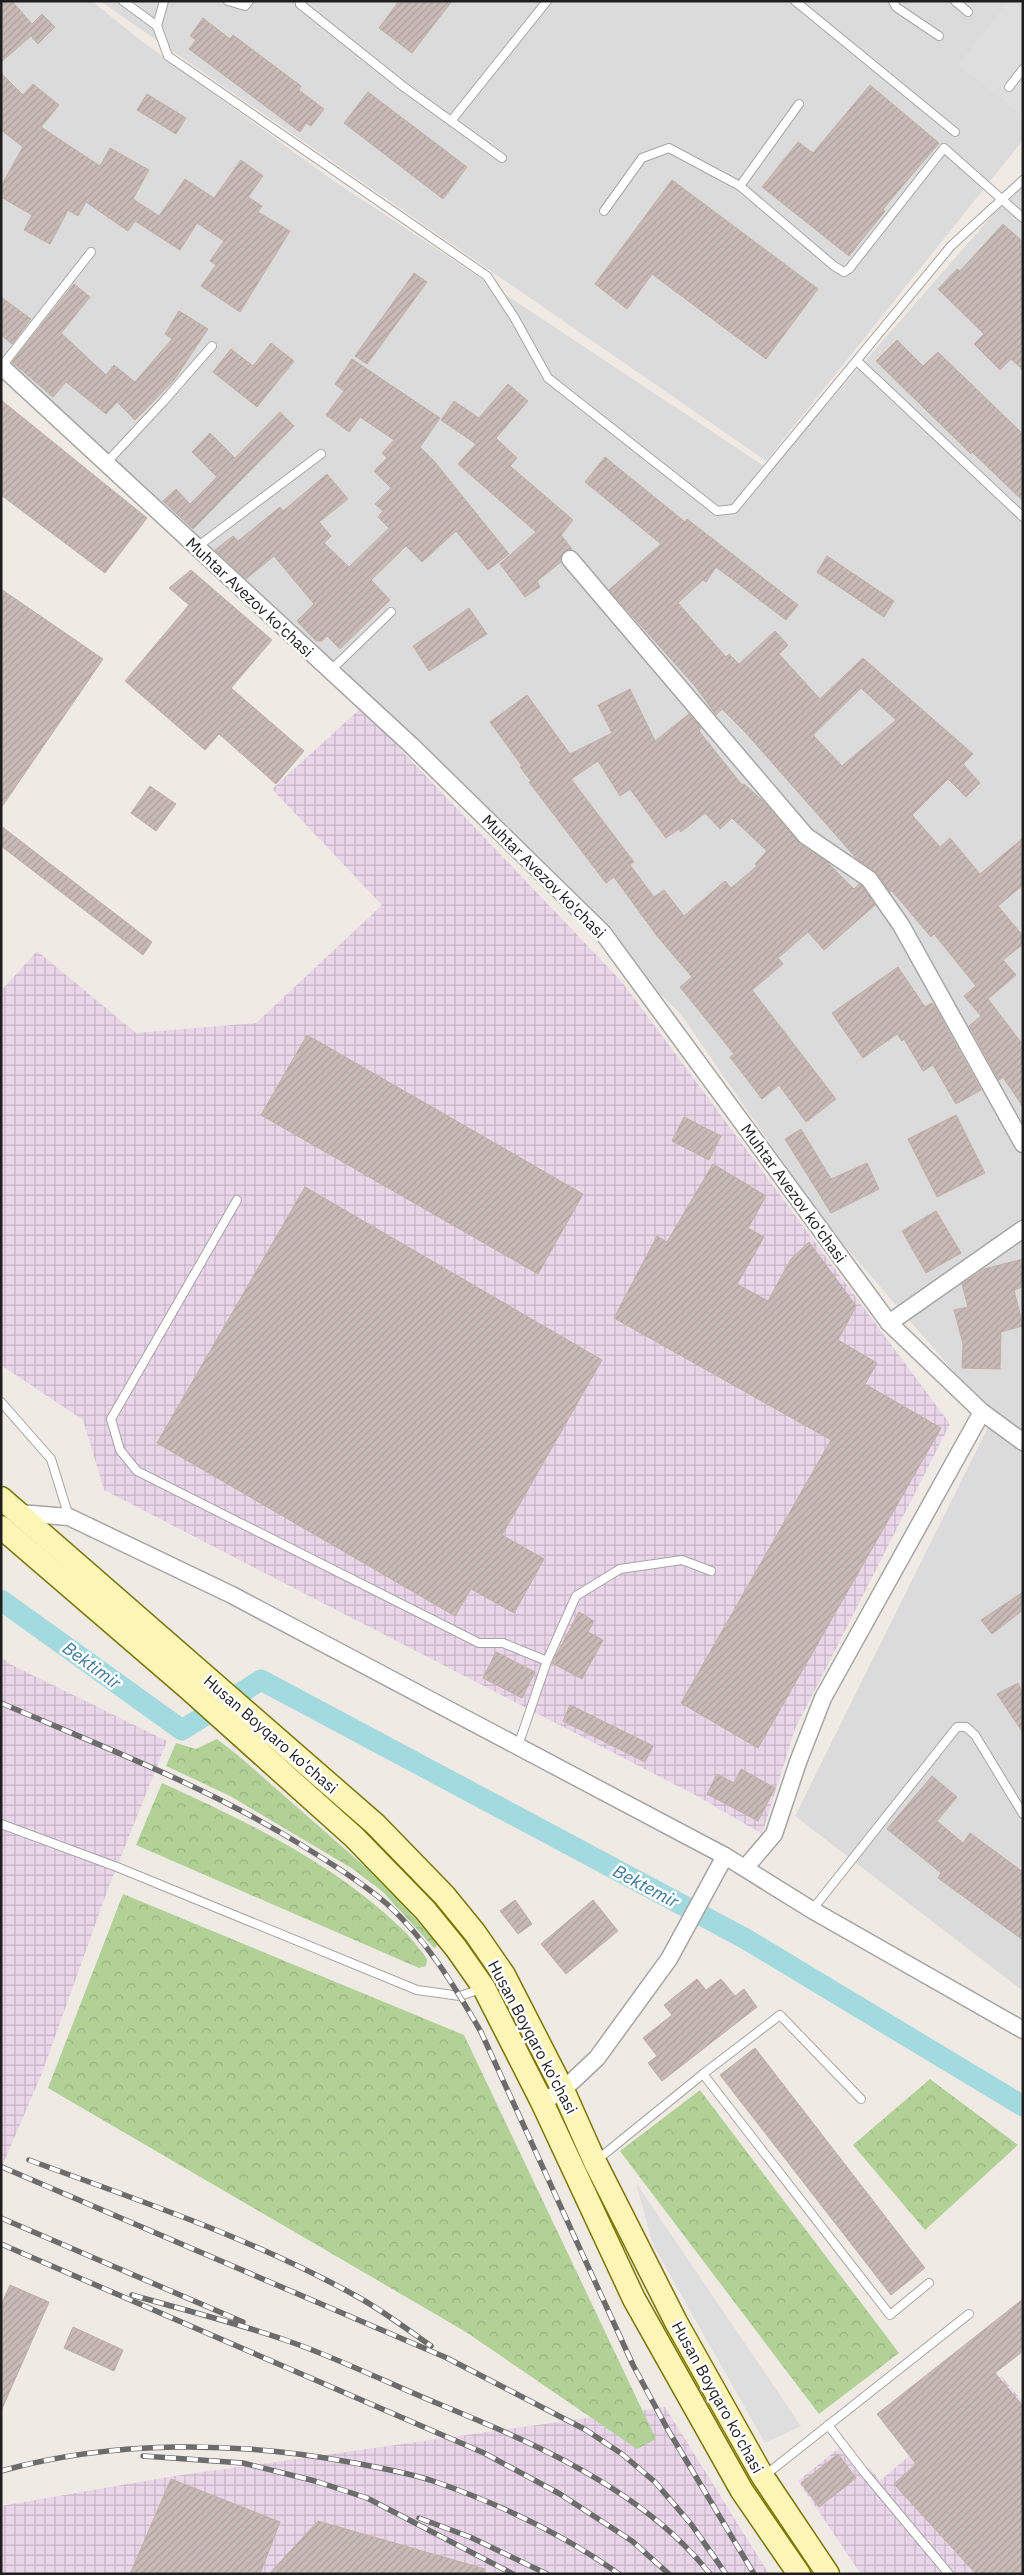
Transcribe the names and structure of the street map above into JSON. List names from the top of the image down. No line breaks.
{"streets":{"main road":["Husan Boyqaro ko'chasi"],"street":["Muhtar Avezov ko'chasi"]},"water":["Bektimir","Bektemir"]}
